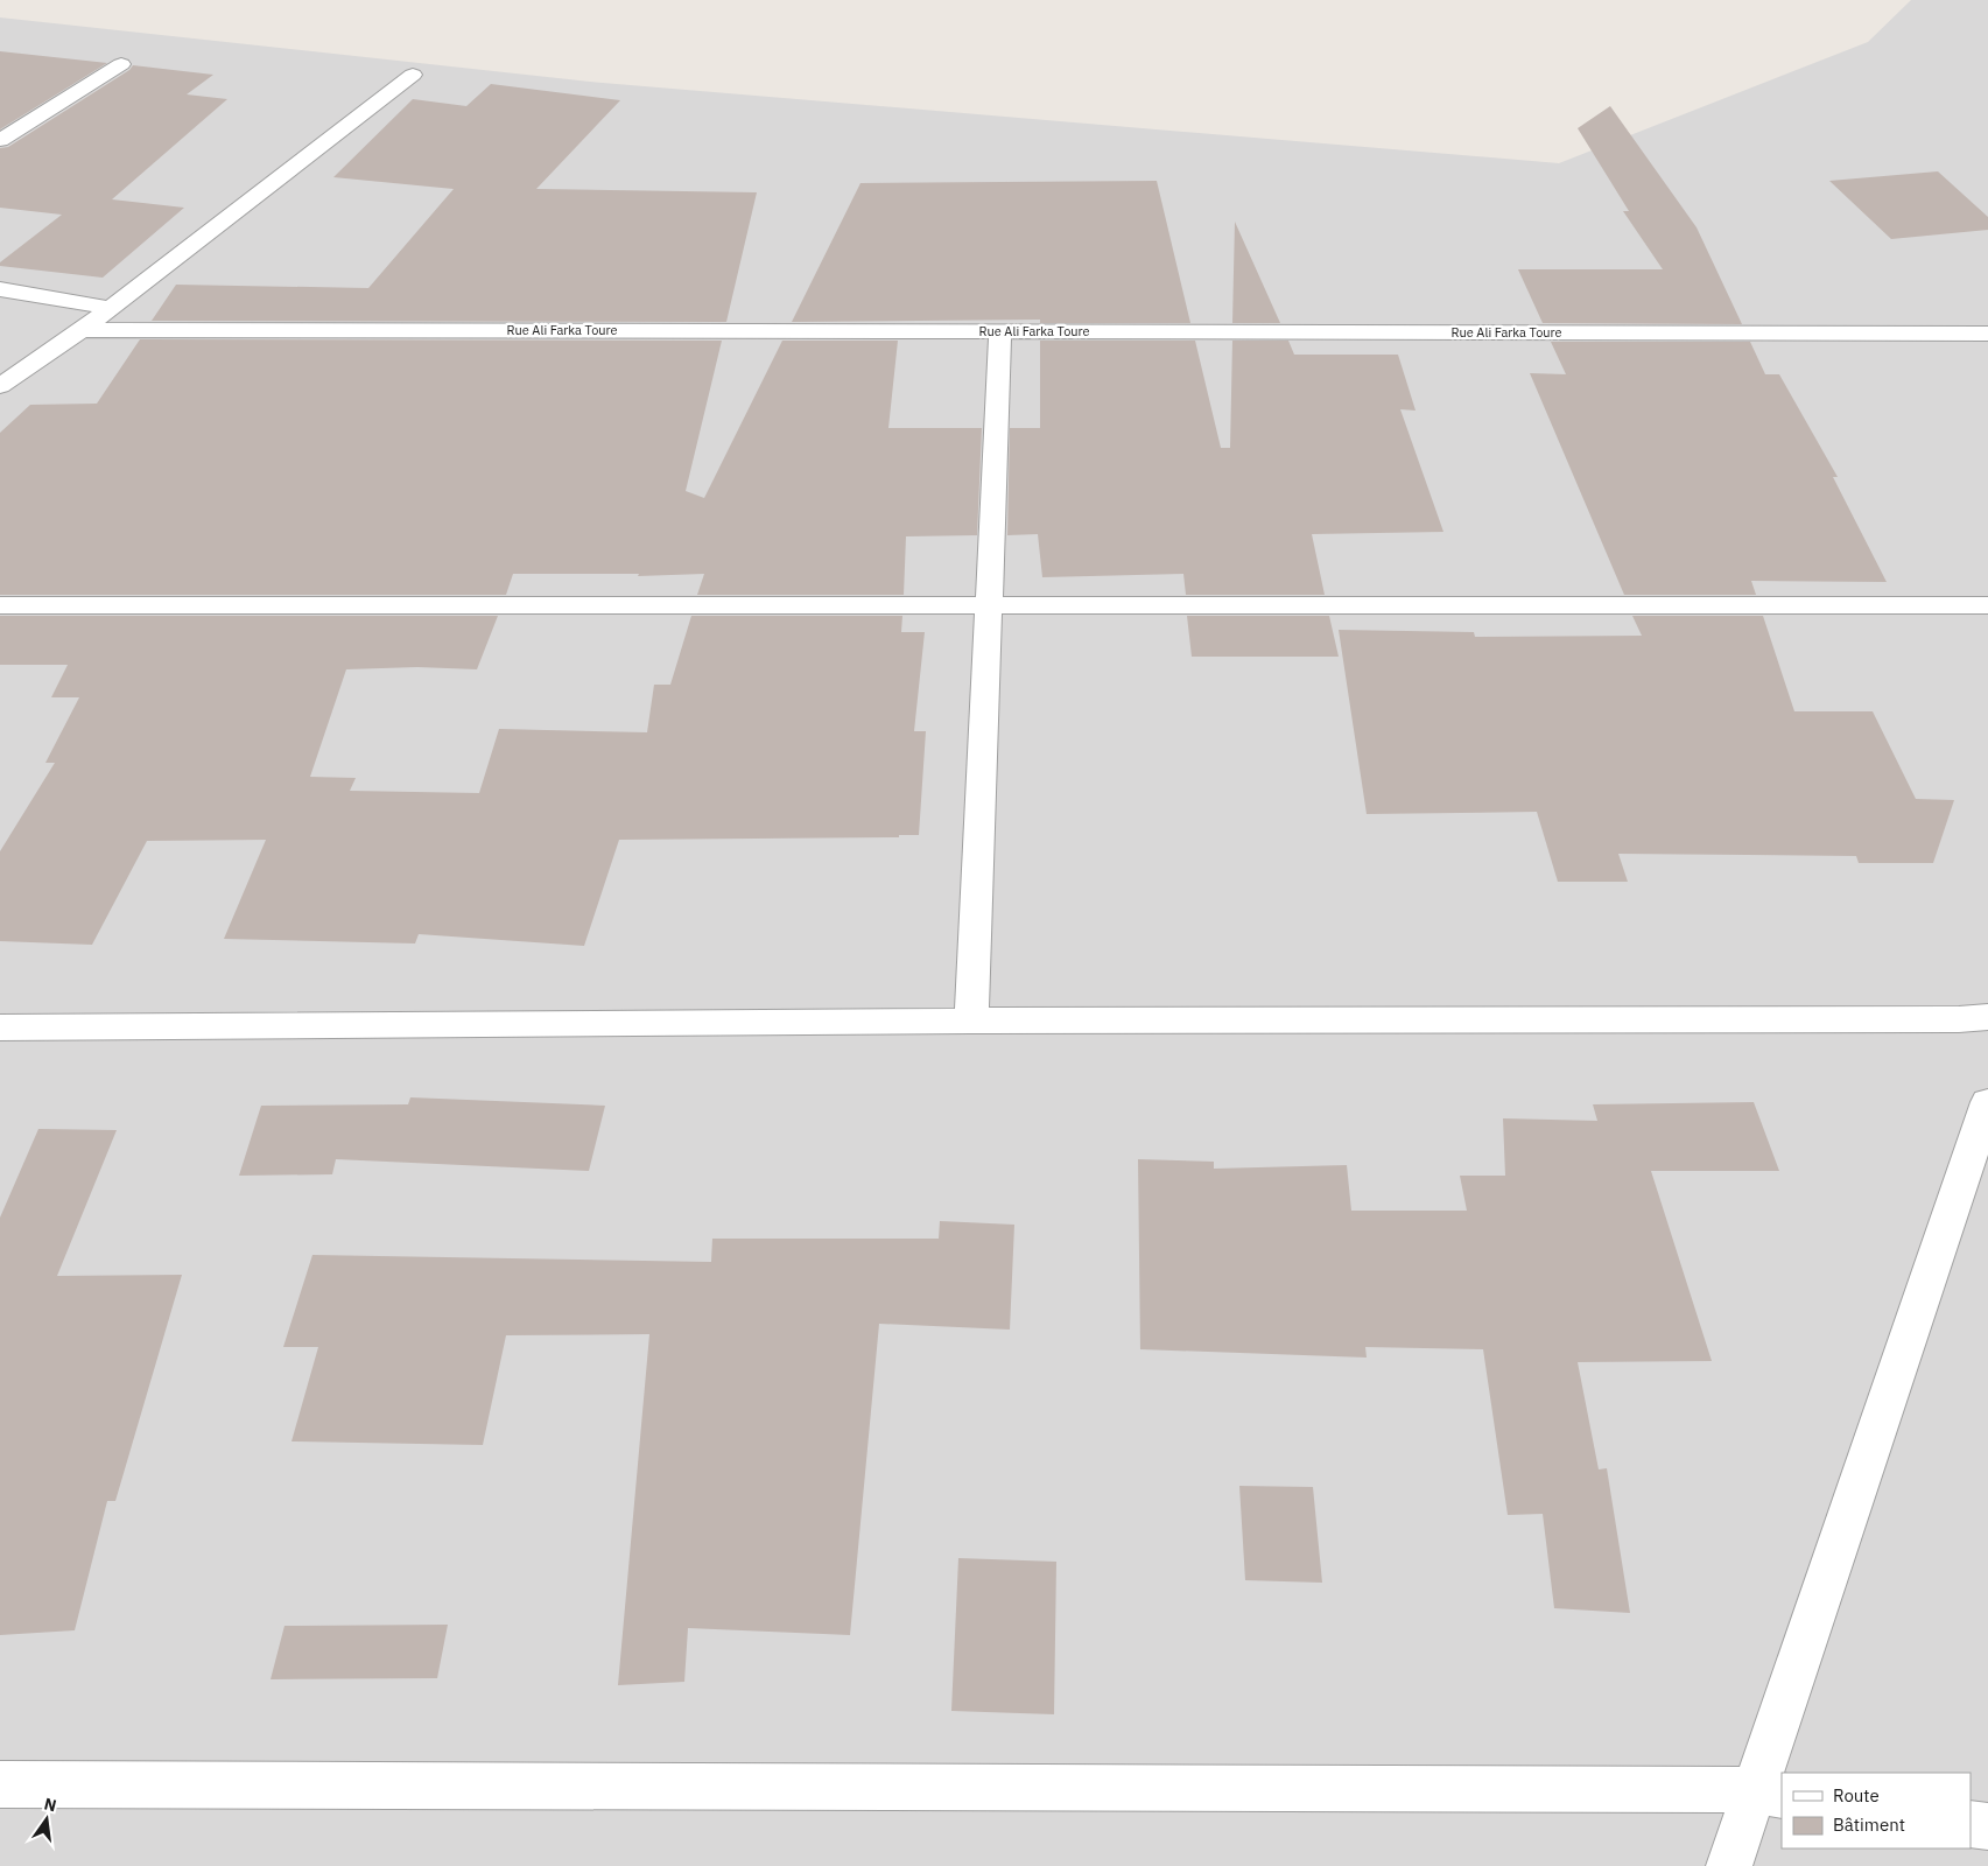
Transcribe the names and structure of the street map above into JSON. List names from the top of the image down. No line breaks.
{"streets":{"street":["Rue Ali Farka Toure"]},"legend":["Route","Bâtiment"],"north":"top"}
